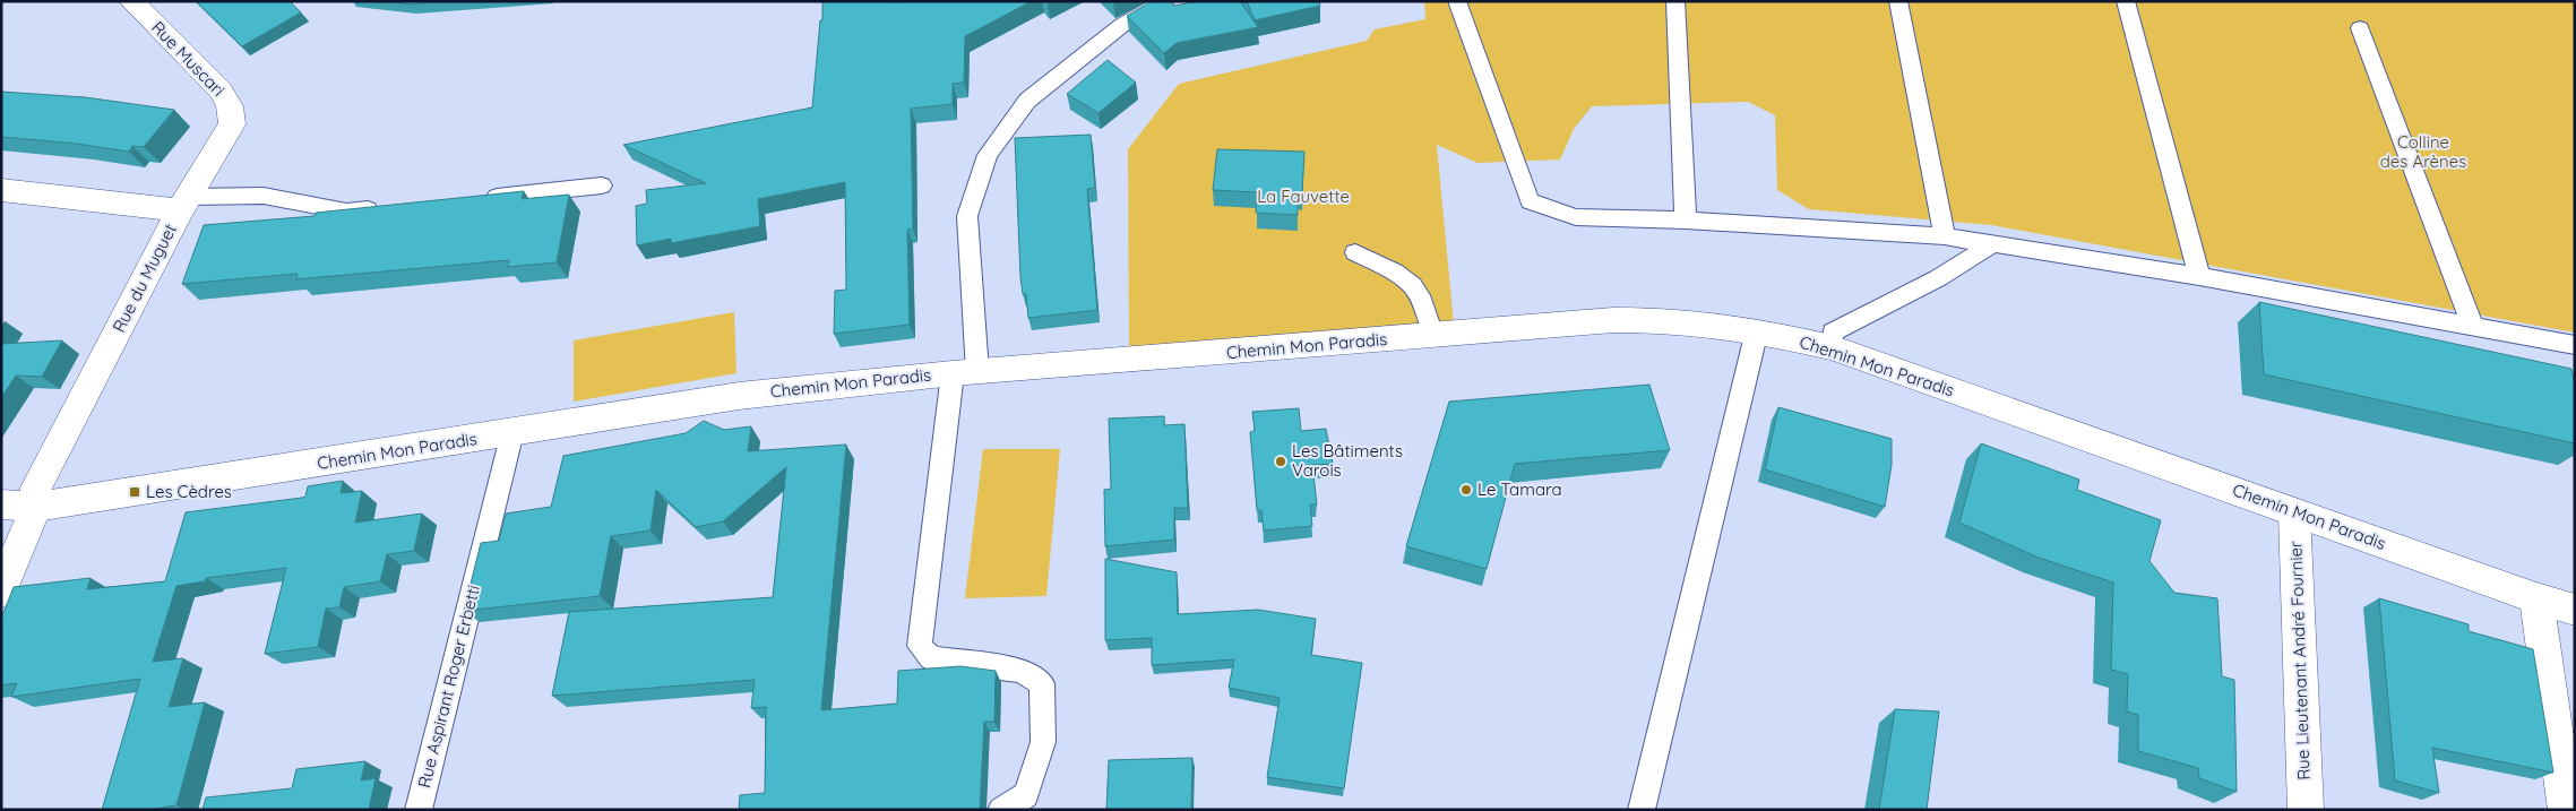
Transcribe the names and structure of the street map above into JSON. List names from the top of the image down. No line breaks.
{"streets":{"street":["Rue Muscari","Rue du Muguet","Chemin Mon Paradis","Rue Lieutenant André Fournier"],"lane":["Rue Aspirant Roger Erbetti"]},"crossings":[["Rue Muscari","Rue du Muguet"],["Rue du Muguet","Chemin Mon Paradis"],["Chemin Mon Paradis","Rue Lieutenant André Fournier"],["Chemin Mon Paradis","Rue Aspirant Roger Erbetti"]],"parks":["Colline des Arènes","La Fauvette"],"places":{"other":["Les Bâtiments Varois","Le Tamara"],"transit":["Les Cèdres"]}}
